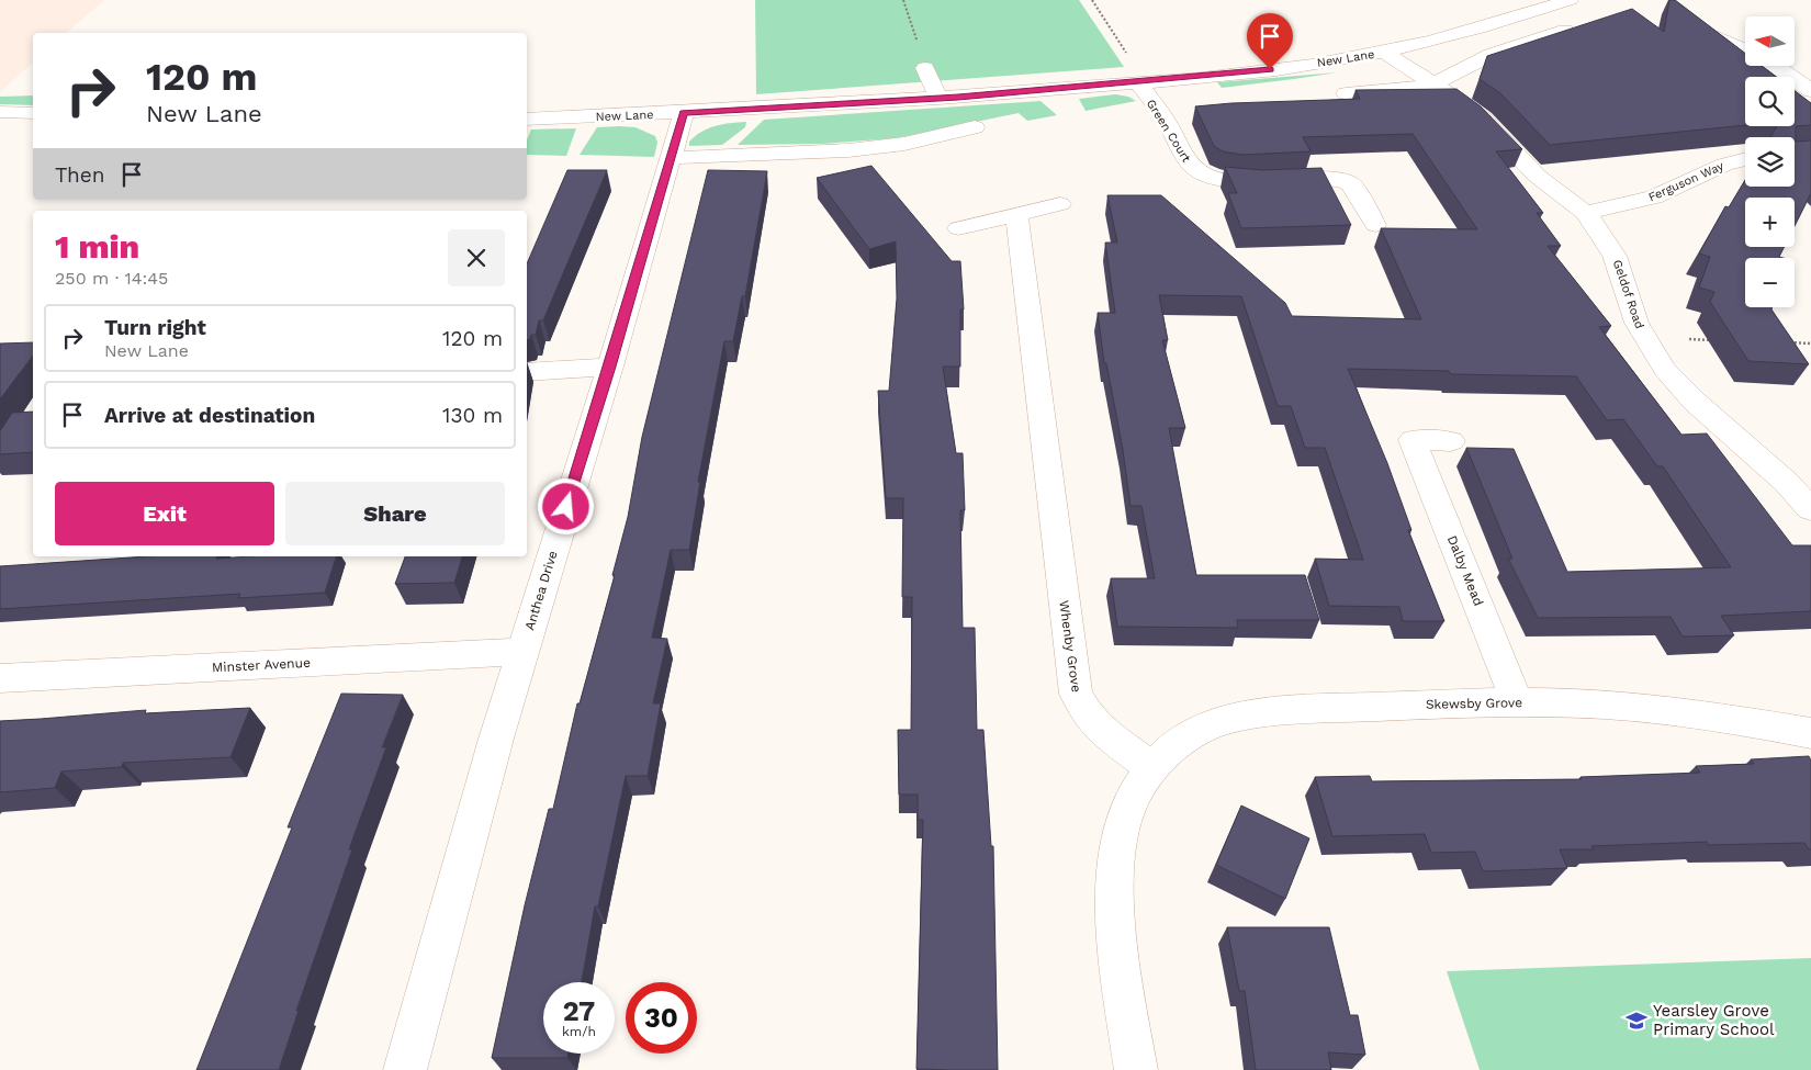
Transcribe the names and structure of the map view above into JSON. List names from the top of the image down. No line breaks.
{"streets":{"street":["New Lane","Green Court","Ferguson Way","Geldof Road","Dalby Mead","Anthea Drive","Whenby Grove","Minster Avenue","Skewsby Grove"]},"crossings":[["New Lane","Green Court"],["New Lane","Geldof Road"],["New Lane","Anthea Drive"],["Ferguson Way","Geldof Road"],["Dalby Mead","Skewsby Grove"],["Anthea Drive","Minster Avenue"],["Whenby Grove","Skewsby Grove"]],"places":{"school or university":["Yearsley Grove Primary School"]},"north":"left","page":{"map_buttons":["+","−"],"turn":["120 m","New Lane"],"then":"Then","heading":["1 min","250 m · 14:45"],"list":[{"name":"Turn right","note":"New Lane","value":"120 m"},{"name":"Arrive at destination","value":"130 m"}],"buttons":["Exit","Share"],"speed":"27 km/h","limit":"30"}}
